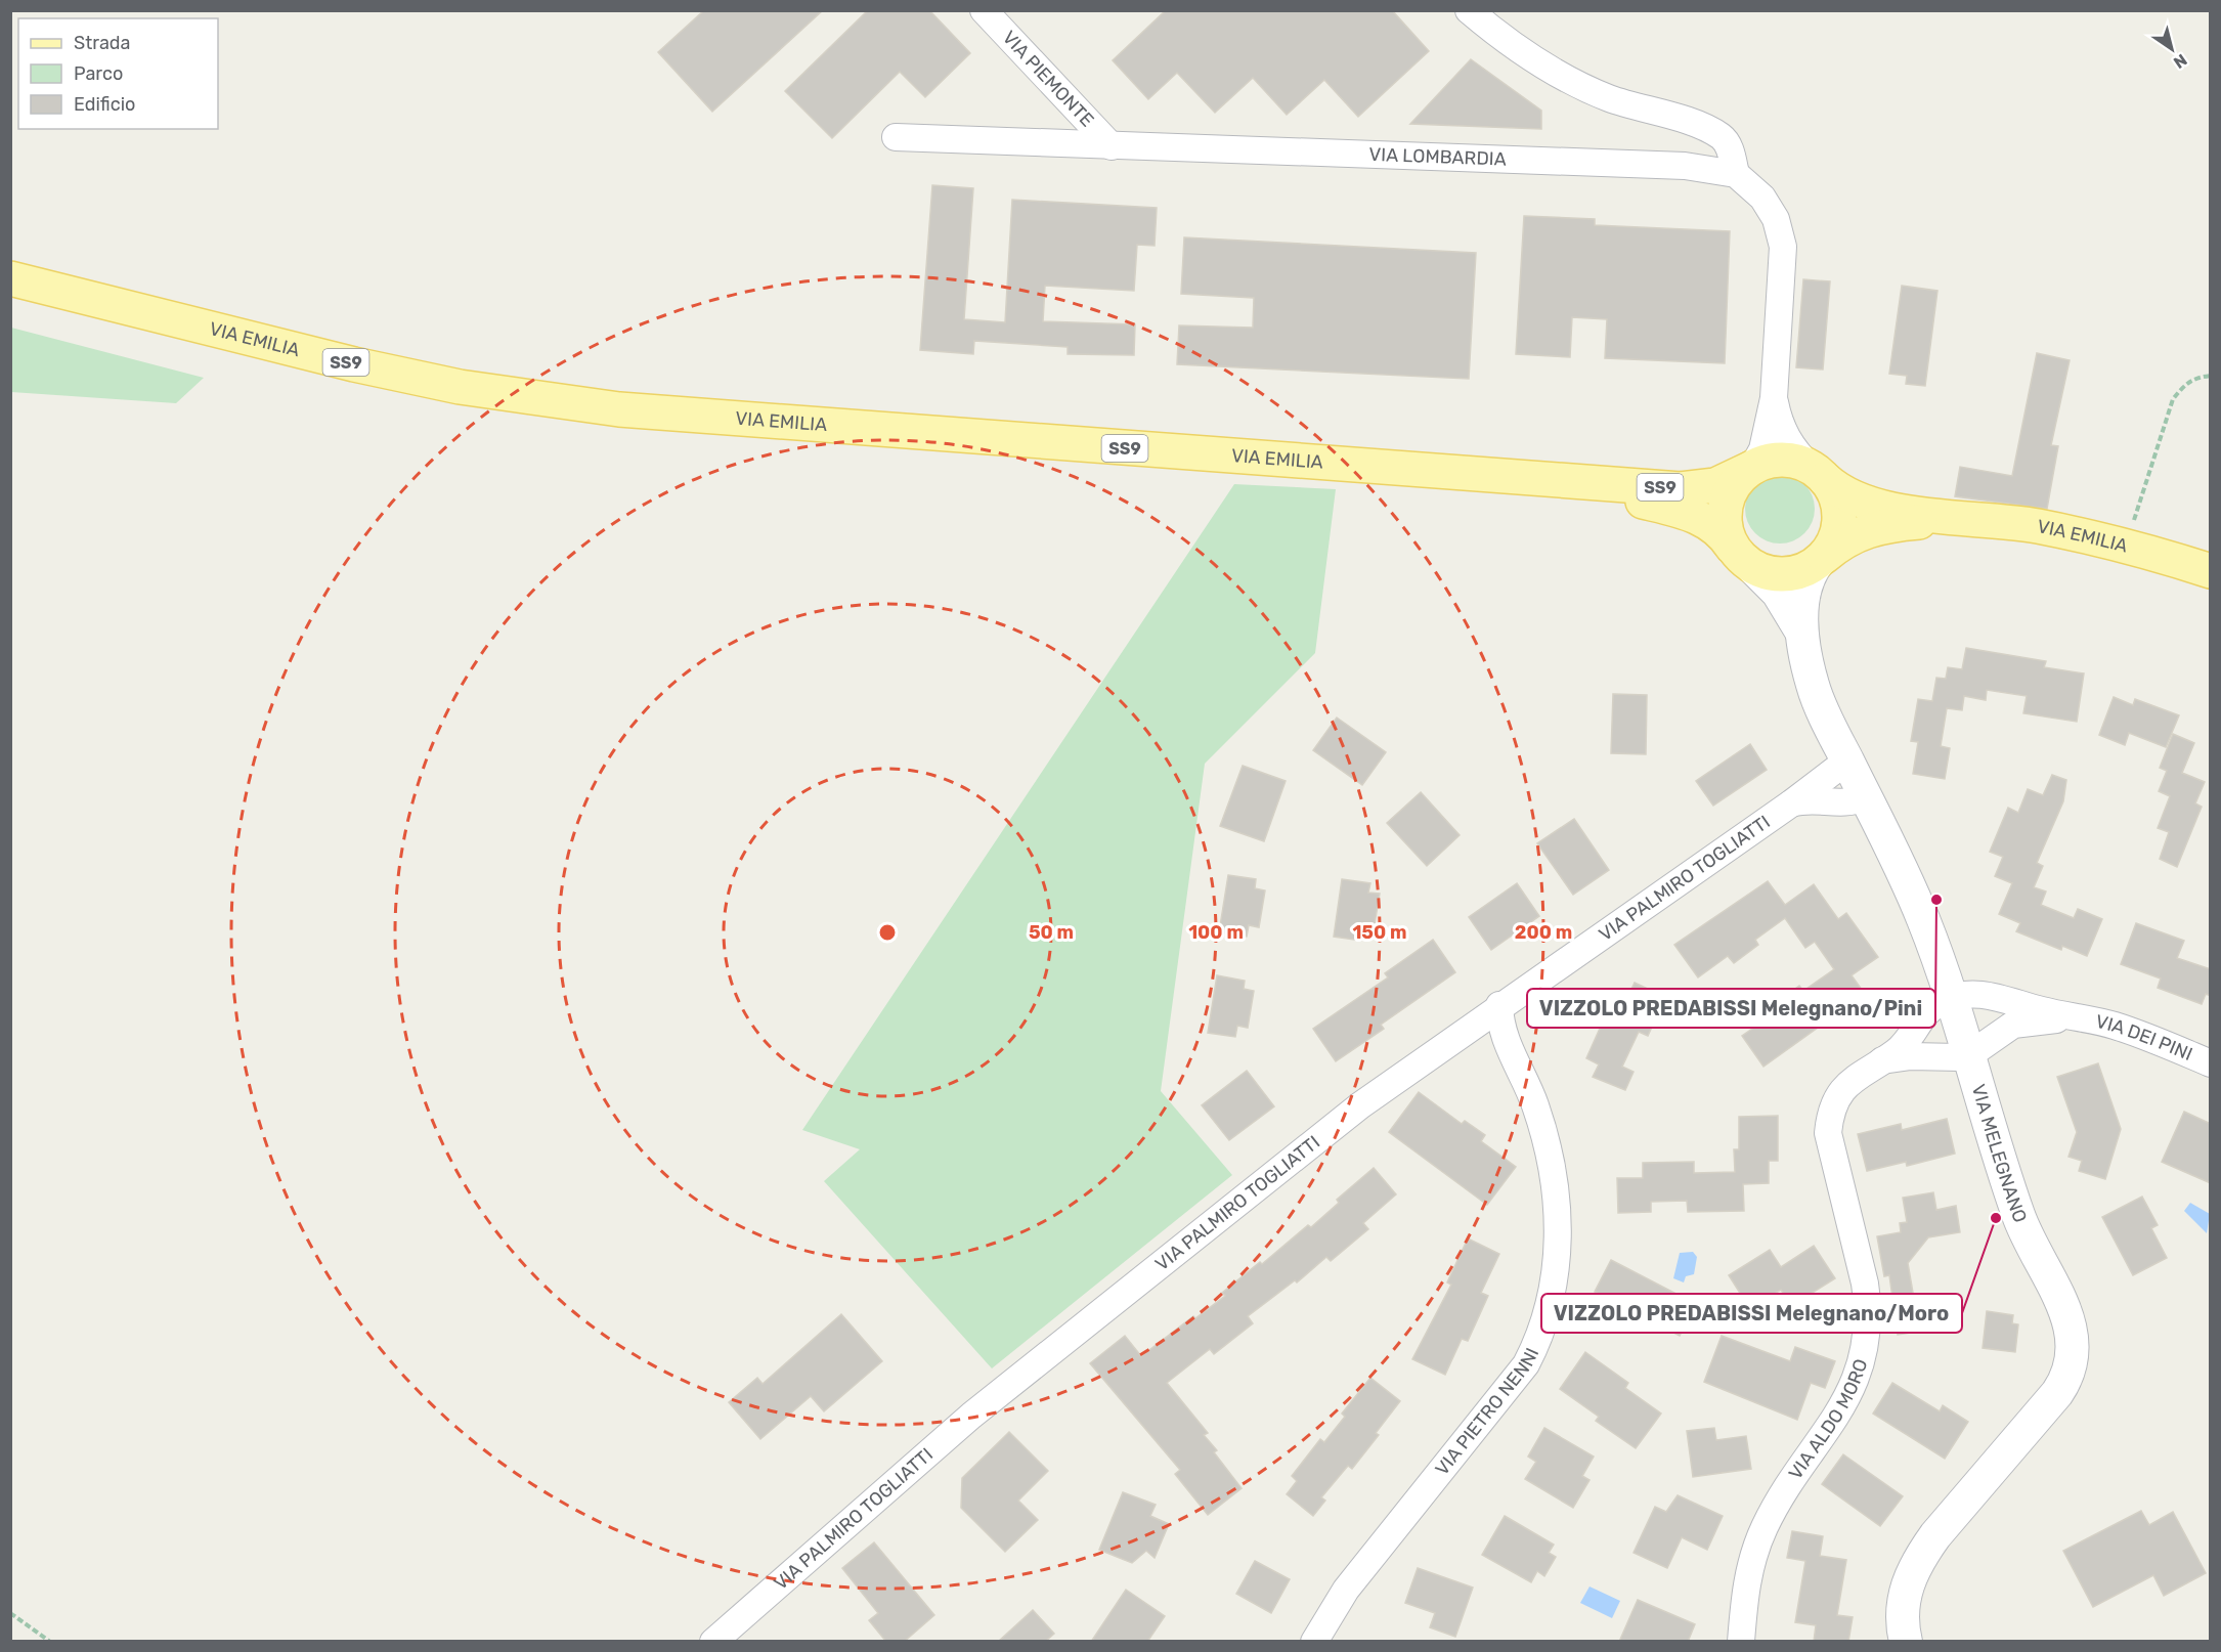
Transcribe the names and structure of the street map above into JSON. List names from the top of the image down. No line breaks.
{"streets":{"main road":["VIA EMILIA","SS9"],"street":["VIA PIEMONTE","VIA LOMBARDIA","VIA PALMIRO TOGLIATTI","VIA DEI PINI","VIA MELEGNANO","VIA PIETRO NENNI","VIA ALDO MORO"]},"crossings":[["VIA PIEMONTE","VIA LOMBARDIA"],["VIA EMILIA","VIA MELEGNANO"],["VIA PALMIRO TOGLIATTI","VIA MELEGNANO"],["VIA PALMIRO TOGLIATTI","VIA PIETRO NENNI"],["VIA DEI PINI","VIA MELEGNANO"],["VIA DEI PINI","VIA ALDO MORO"],["VIA MELEGNANO","VIA ALDO MORO"]],"places":["VIZZOLO PREDABISSI Melegnano/Pini","VIZZOLO PREDABISSI Melegnano/Moro"],"legend":["Strada","Parco","Edificio"],"north":"bottom right","rings":["50 m","100 m","150 m","200 m"]}
